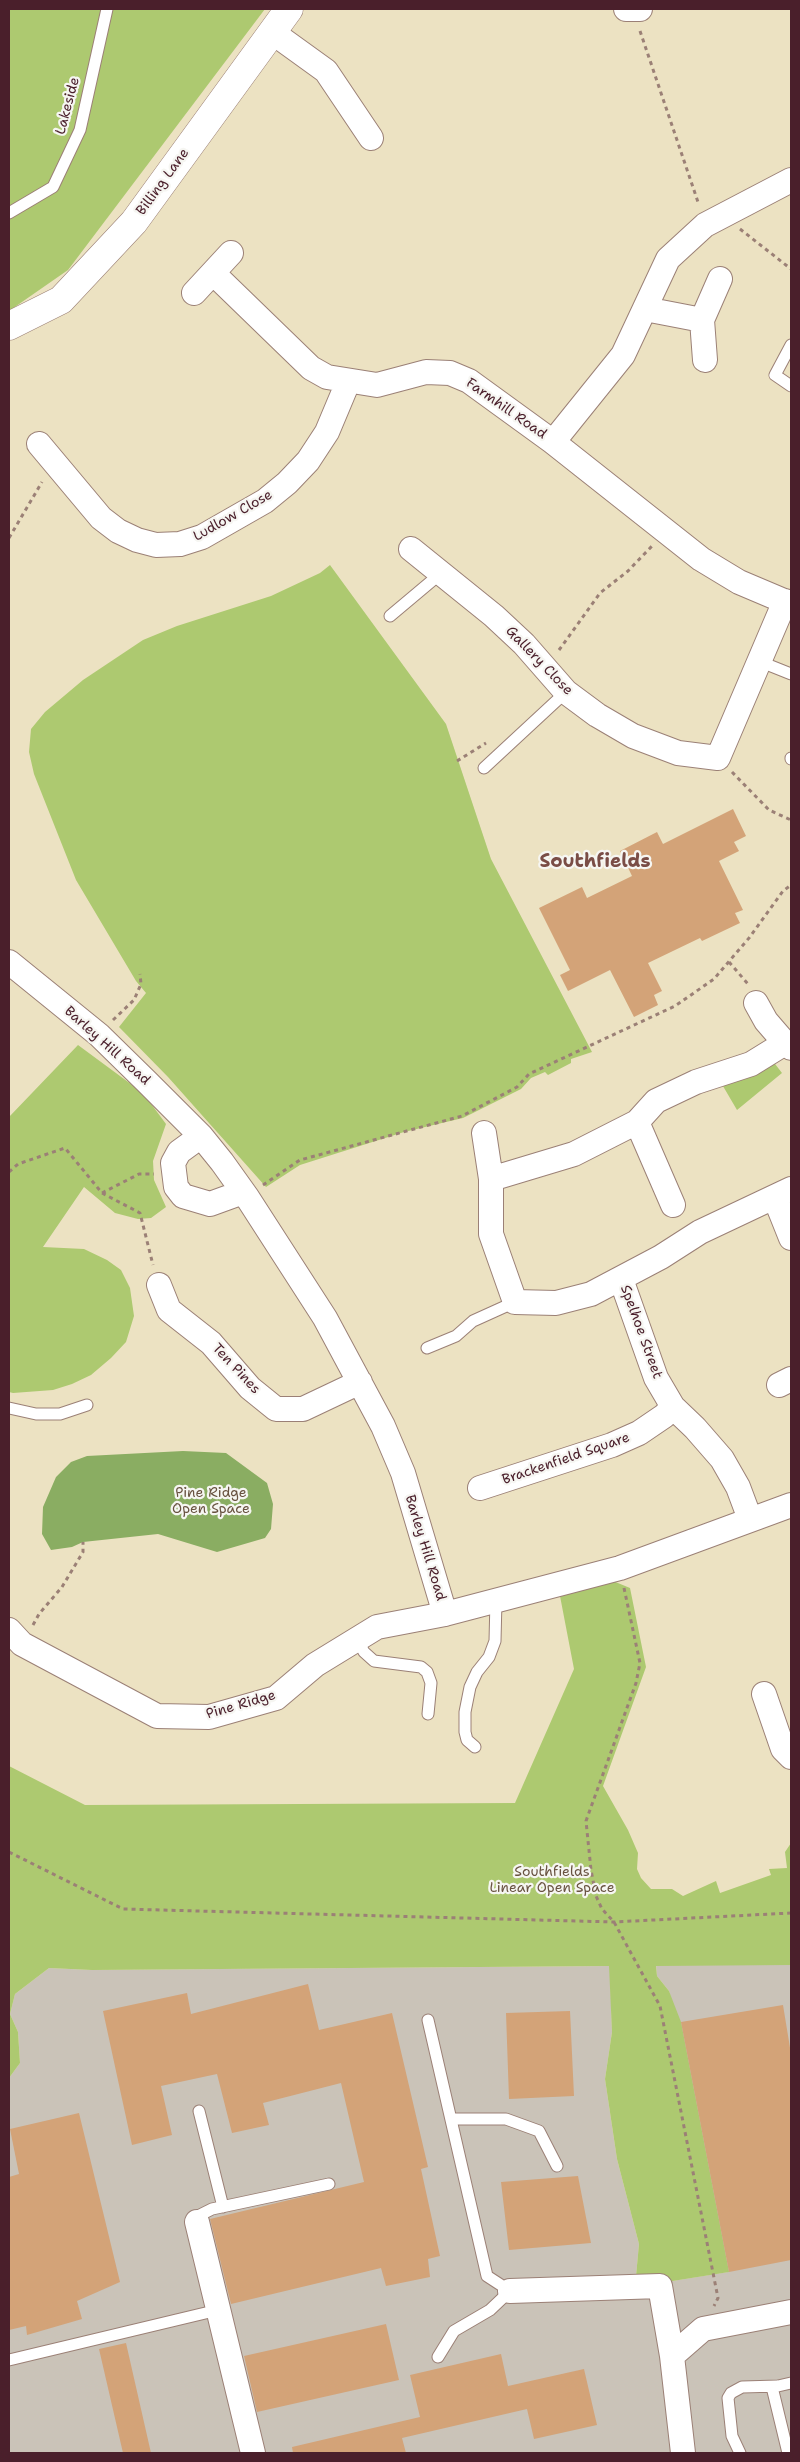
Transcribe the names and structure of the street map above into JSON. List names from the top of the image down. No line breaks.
{"streets":{"street":["Billing Lane","Farmhill Road","Ludlow Close","Gallery Close","Barley Hill Road","Spelhoe Street","Ten Pines","Brackenfield Square","Pine Ridge"],"lane":["Lakeside"]},"crossings":[["Farmhill Road","Ludlow Close"],["Barley Hill Road","Spelhoe Street"],["Barley Hill Road","Ten Pines"],["Barley Hill Road","Pine Ridge"],["Spelhoe Street","Brackenfield Square"]],"districts":["Southfields"],"parks":["Pine Ridge Open Space","Southfields Linear Open Space"]}
